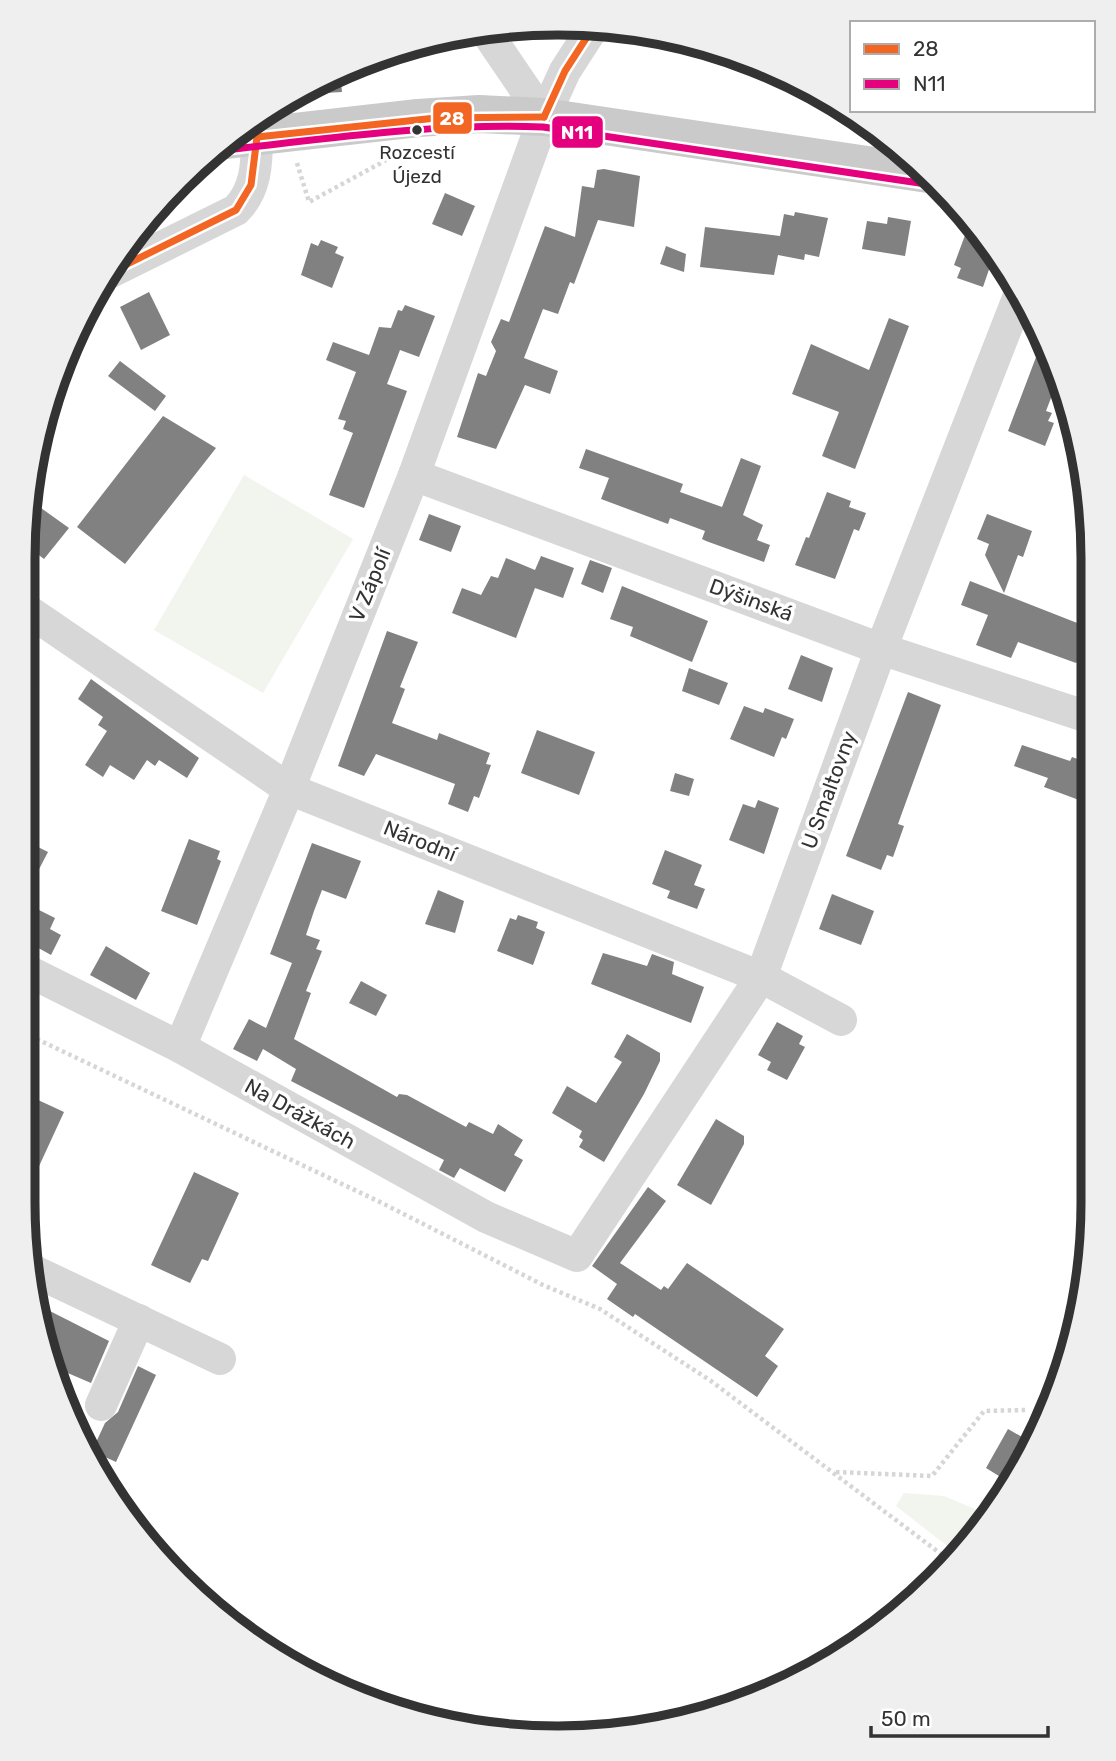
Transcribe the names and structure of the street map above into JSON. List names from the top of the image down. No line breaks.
{"streets":{"street":["V Zápolí","Dýšinská","U Smaltovny","Národní","Na Drážkách"]},"crossings":[["V Zápolí","Dýšinská"],["V Zápolí","Národní"],["V Zápolí","Na Drážkách"],["Dýšinská","U Smaltovny"],["U Smaltovny","Národní"],["U Smaltovny","Na Drážkách"]],"places":["Rozcestí Újezd"],"lines":["transit line 28","transit line N11"],"legend":["28","N11"],"scale_bar":"50 m"}
